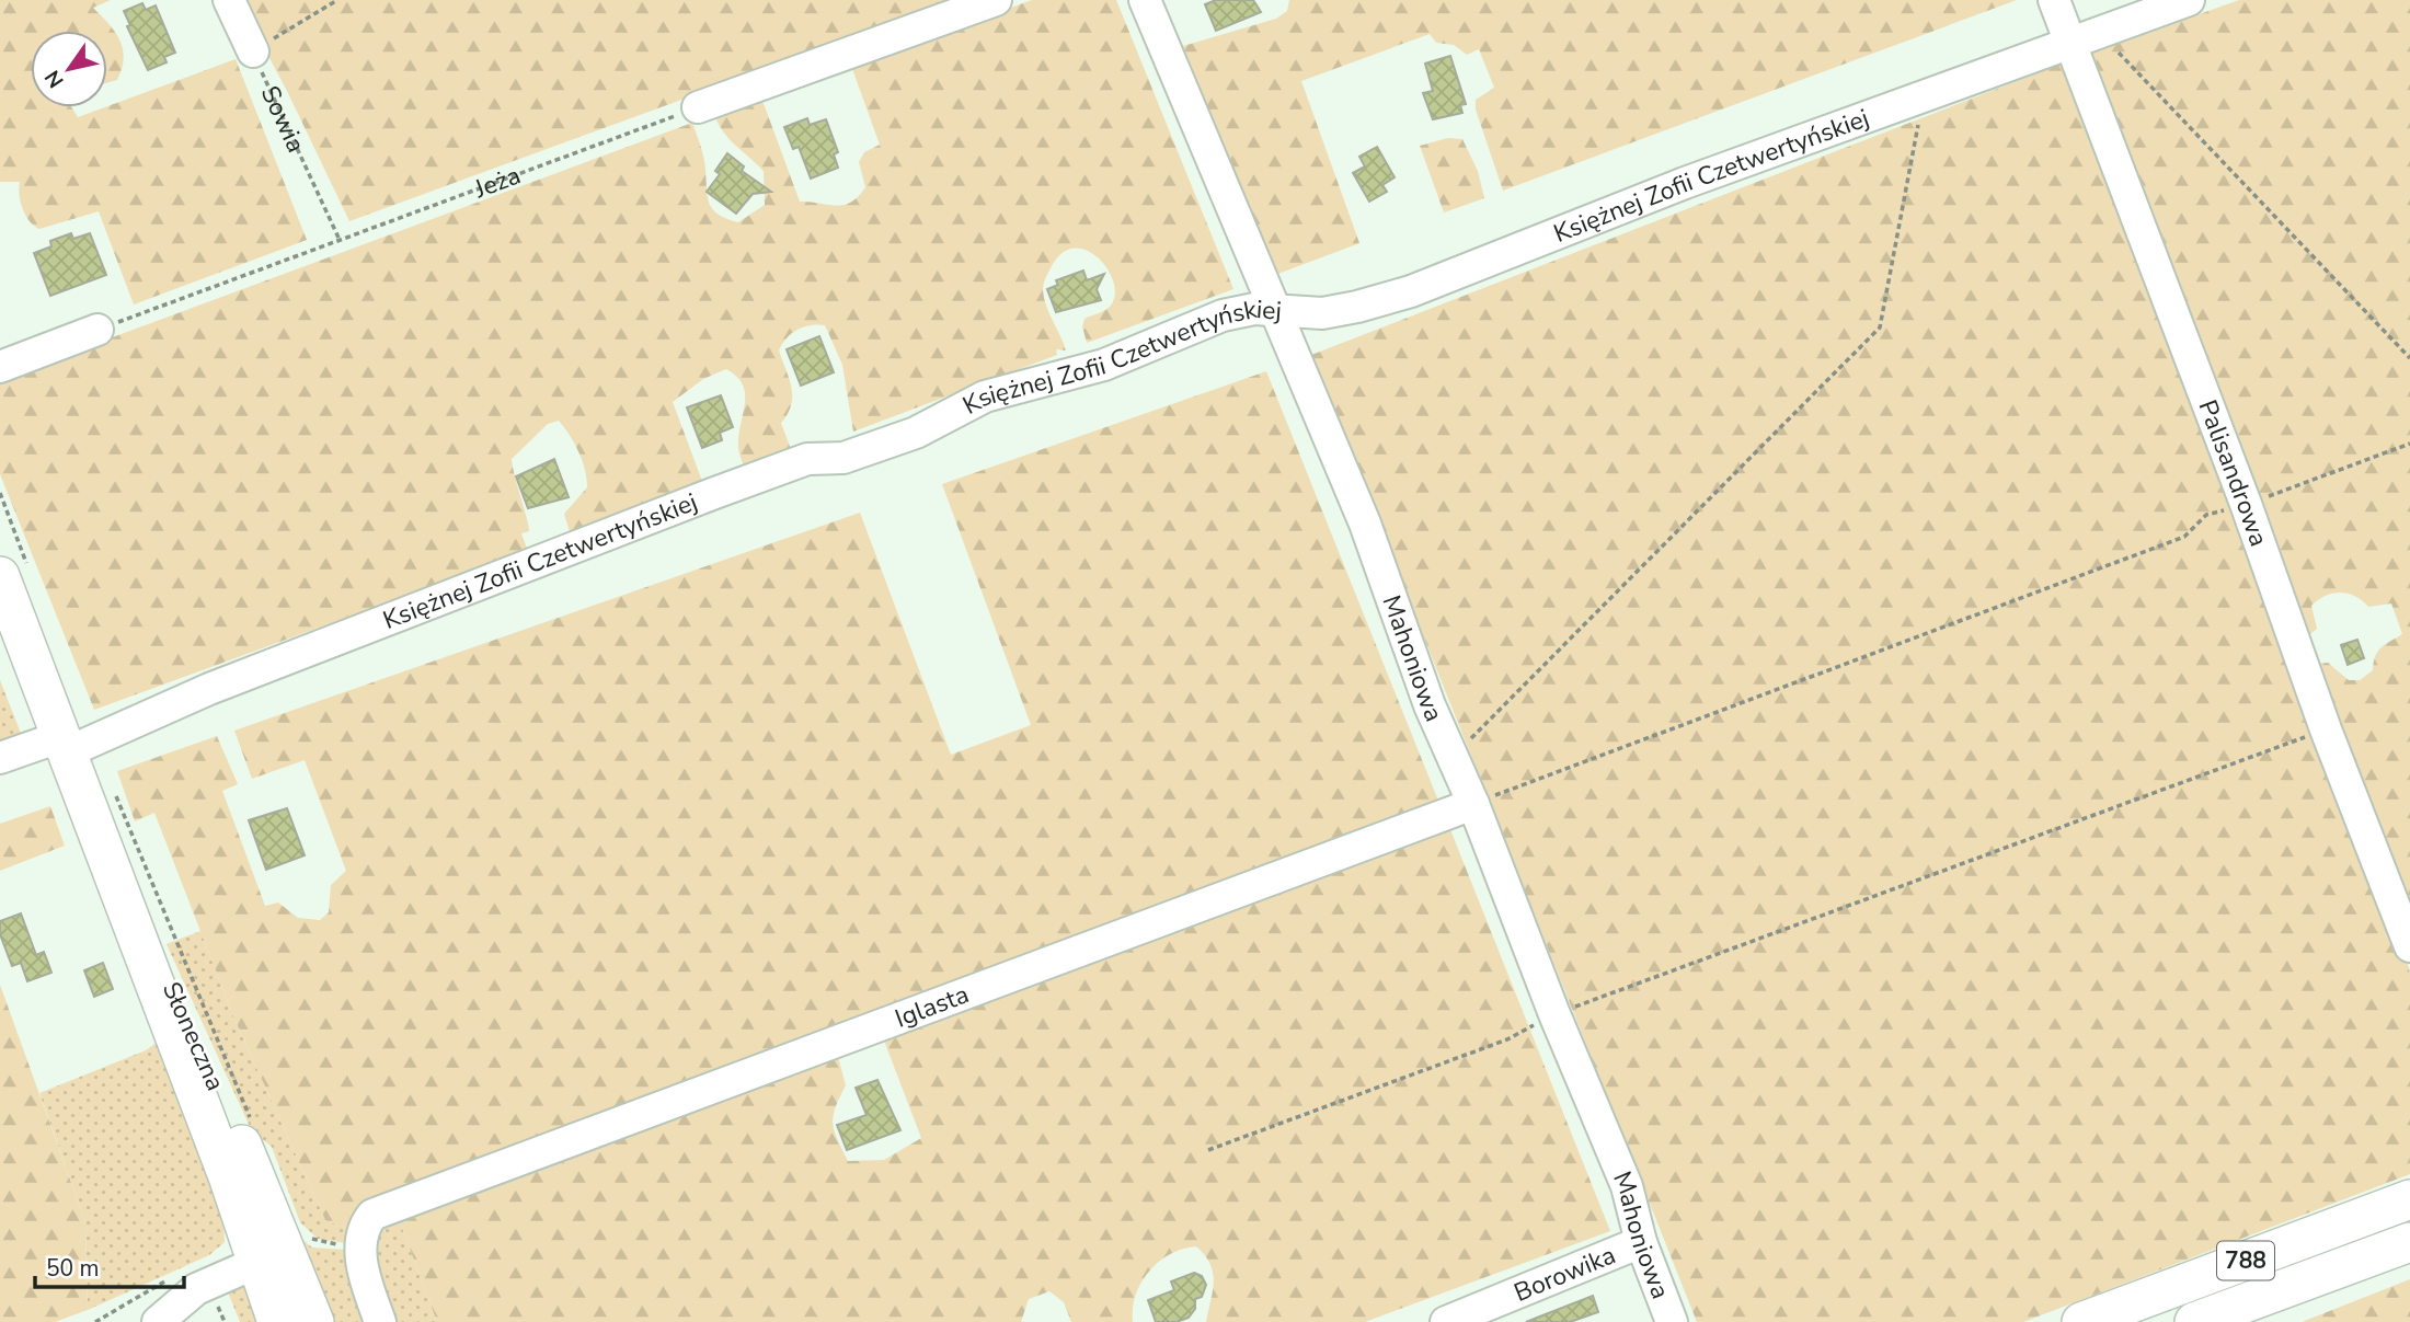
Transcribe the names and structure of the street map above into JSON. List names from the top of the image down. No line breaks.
{"streets":{"main road":["Słoneczna","788"],"street":["Księżnej Zofii Czetwertyńskiej","Palisandrowa","Mahoniowa","Iglasta","Borowika"],"path":["Sowia","Jeża"]},"crossings":[["Sowia","Jeża"],["Księżnej Zofii Czetwertyńskiej","Palisandrowa"],["Księżnej Zofii Czetwertyńskiej","Mahoniowa"],["Księżnej Zofii Czetwertyńskiej","Słoneczna"],["Mahoniowa","Iglasta"],["Mahoniowa","Borowika"]],"scale_bar":"50 m","north":"bottom left"}
